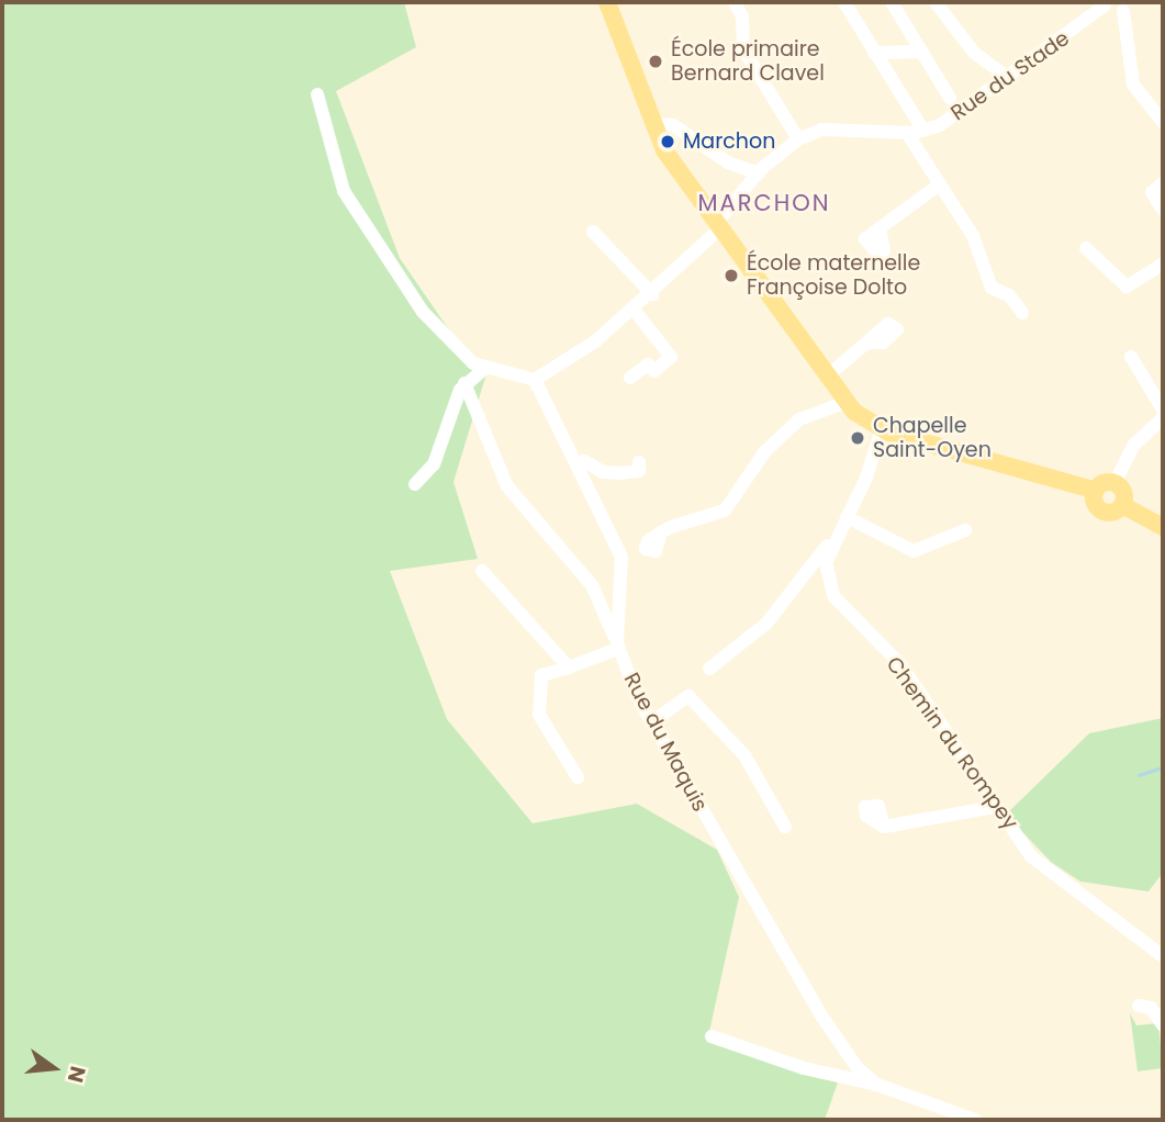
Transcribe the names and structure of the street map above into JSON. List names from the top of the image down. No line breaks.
{"streets":{"street":["Rue du Stade","Rue du Maquis","Chemin du Rompey"]},"districts":["MARCHON"],"places":["École primaire Bernard Clavel","Marchon","École maternelle Françoise Dolto","Chapelle Saint-Oyen"],"north":"right"}
